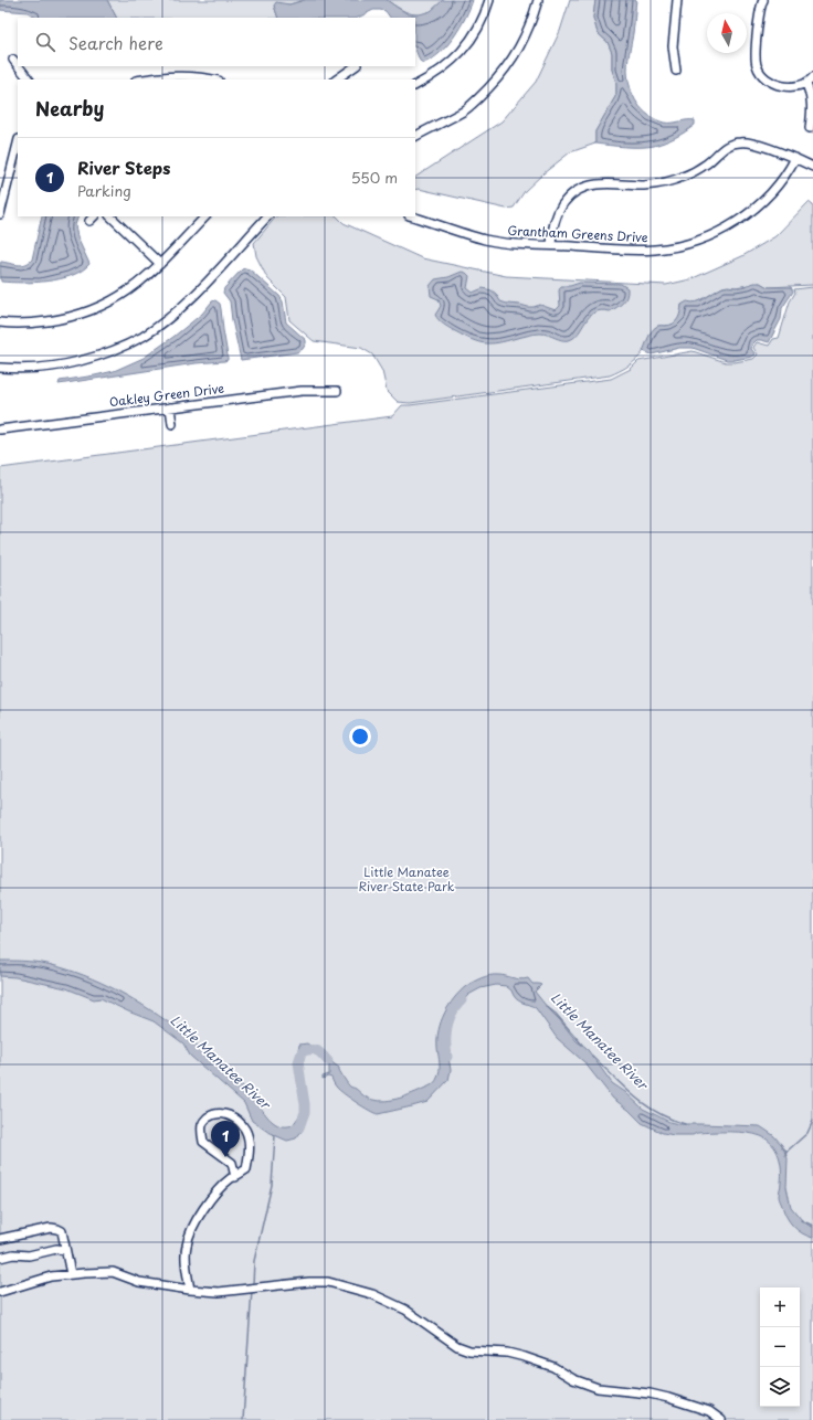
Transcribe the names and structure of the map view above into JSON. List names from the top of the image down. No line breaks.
{"streets":{"street":["Grantham Greens Drive","Oakley Green Drive"]},"water":["Little Manatee River"],"parks":["Little Manatee River State Park"],"north":"top","page":{"search":"Search here","heading":"Nearby","list":[{"mark":"1","name":"River Steps","note":"Parking","value":"550 m"}],"pins":"1","map_buttons":["+","−"]}}
